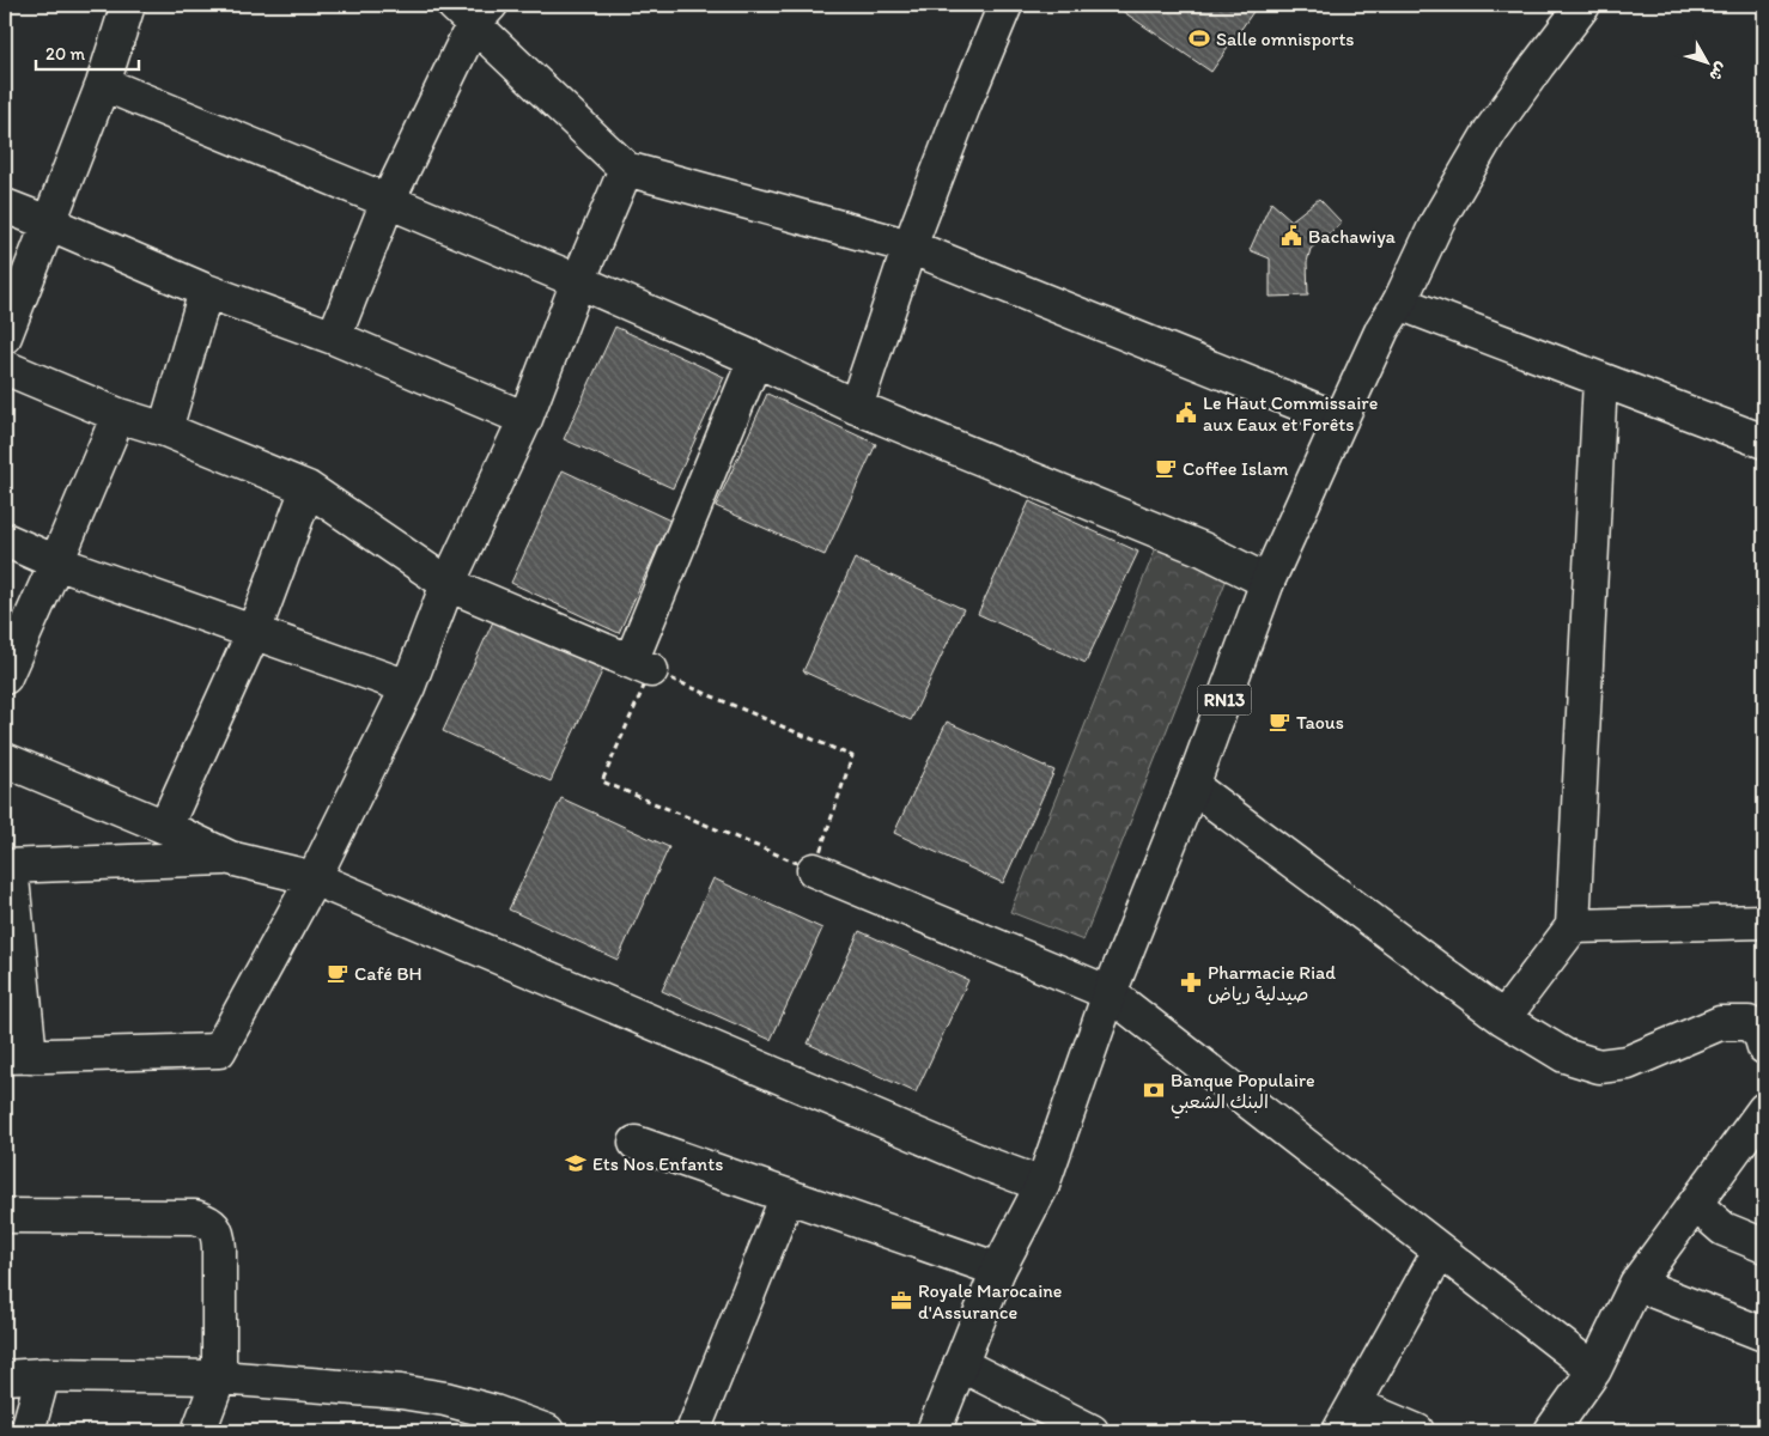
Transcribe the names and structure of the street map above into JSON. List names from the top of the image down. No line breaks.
{"streets":{"street":["RN13"]},"places":{"sports":["Salle omnisports"],"public building":["Bachawiya","Le Haut Commissaire aux Eaux et Forêts"],"cafe":["Coffee Islam","Taous","Café BH"],"pharmacy":["Pharmacie Riad صيدلية رياض"],"bank":["Banque Populaire البنك الشعبي"],"school or university":["Ets Nos Enfants"],"office":["Royale Marocaine d'Assurance"]},"scale_bar":"20 m","north":"bottom right"}
